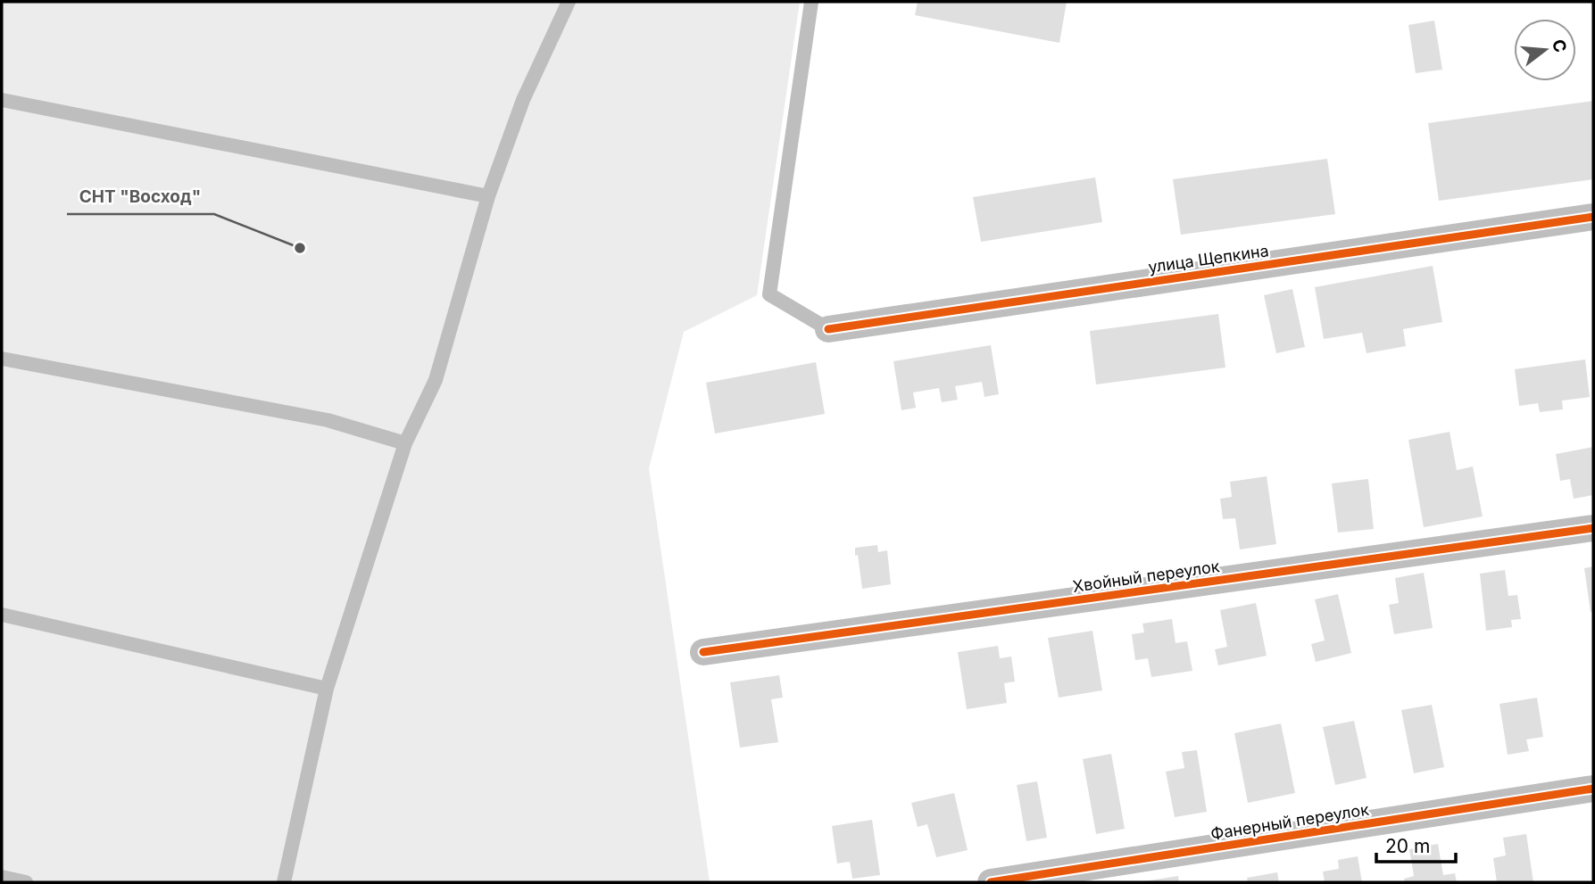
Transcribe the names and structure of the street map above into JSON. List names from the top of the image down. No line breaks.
{"streets":{"street":["улица Щепкина","Хвойный переулок","Фанерный переулок"]},"places":["СНТ \"Восход\""],"scale_bar":"20 m","north":"right"}
